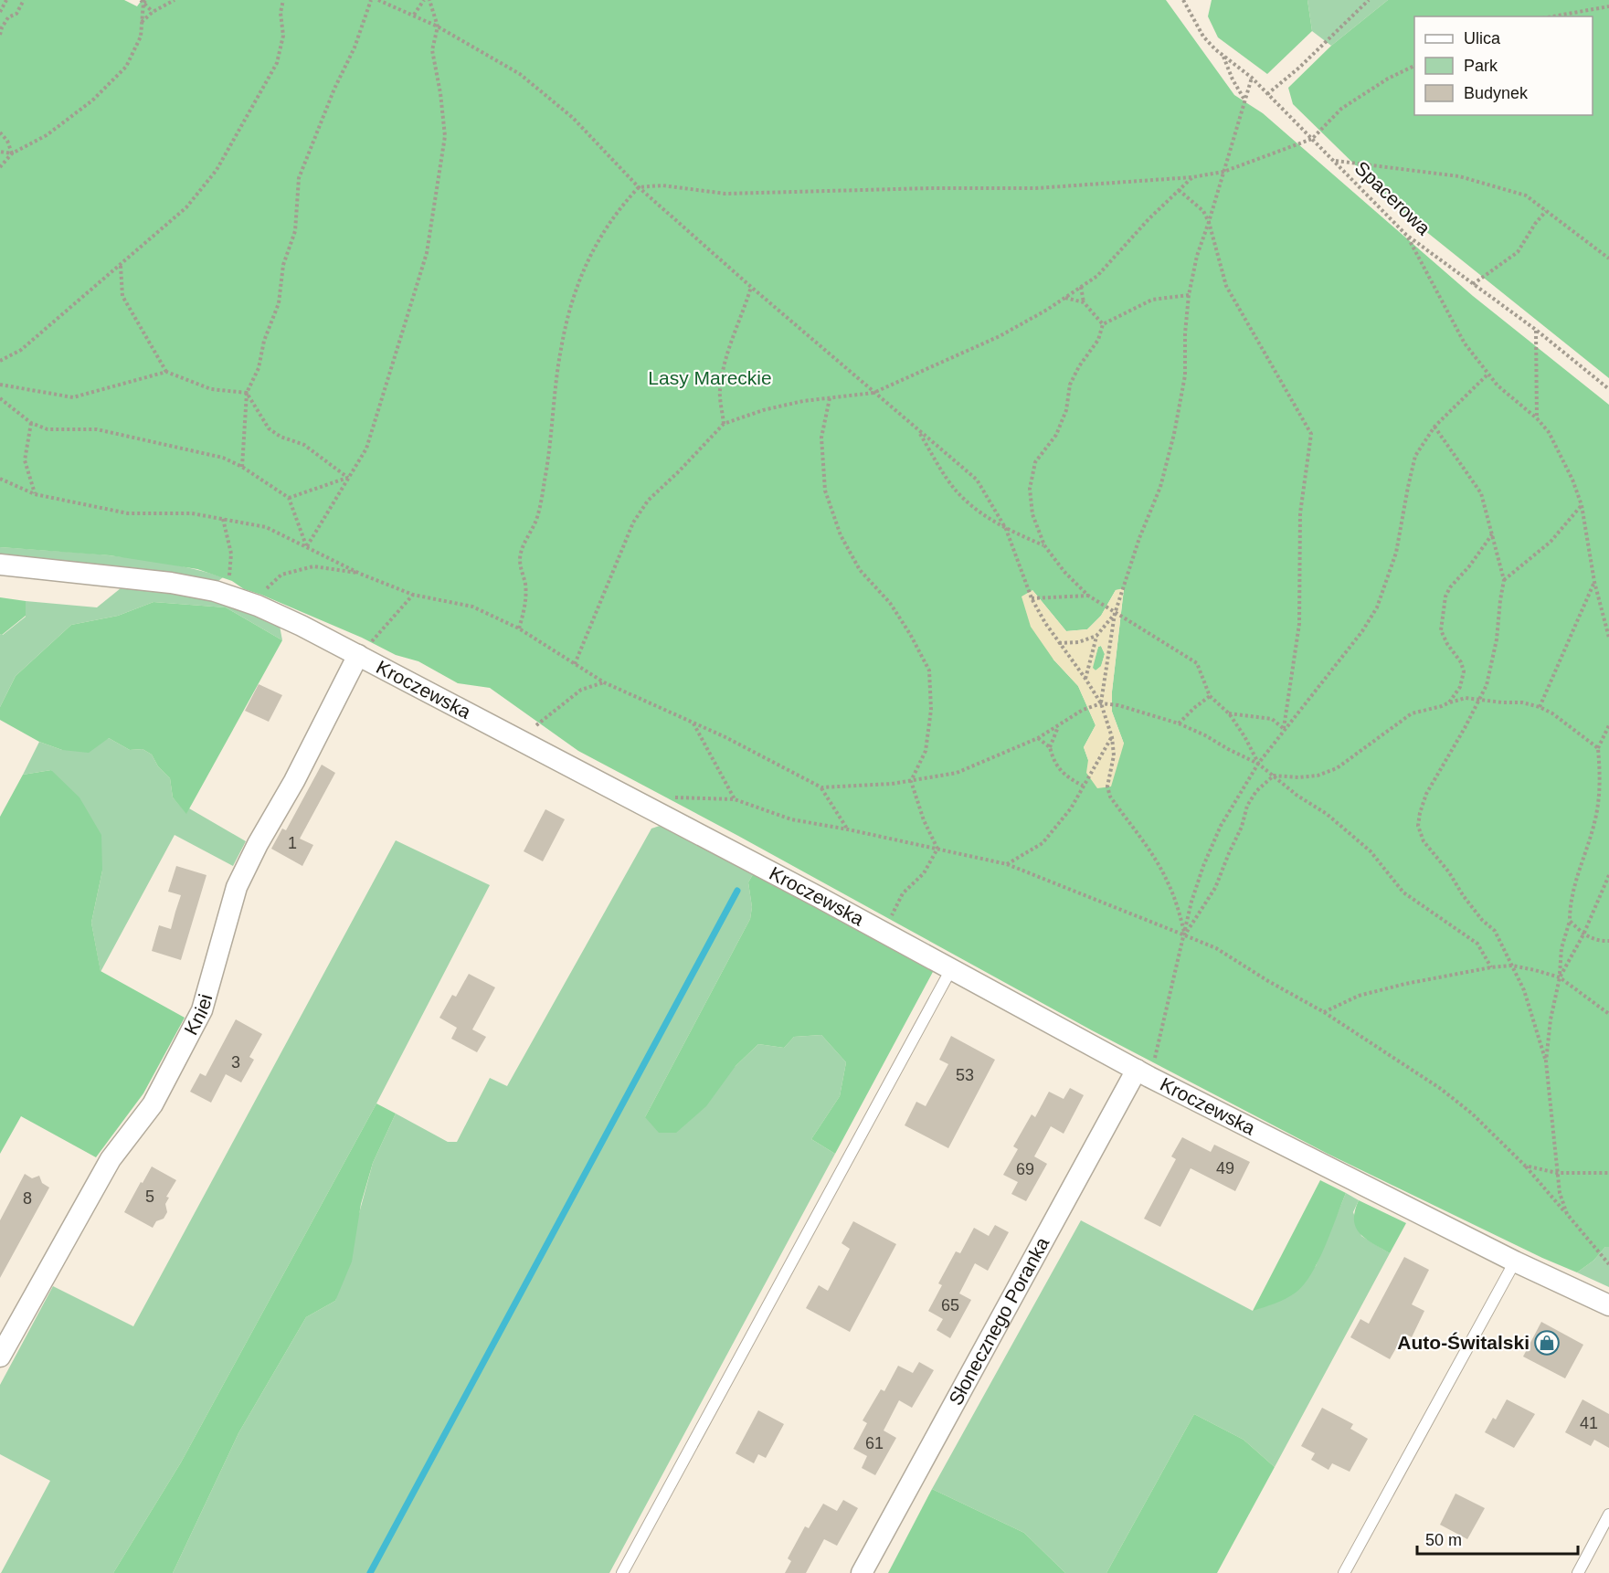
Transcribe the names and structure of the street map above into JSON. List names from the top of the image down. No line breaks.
{"streets":{"street":["Kroczewska","Kniei","Słonecznego Poranka"],"path":["Spacerowa"]},"crossings":[["Kroczewska","Kniei"],["Kroczewska","Słonecznego Poranka"]],"parks":["Lasy Mareckie"],"places":{"shop":["Auto-Świtalski"]},"house_numbers":["1","3","53","49","69","5","8","65","41","61"],"legend":["Ulica","Park","Budynek"],"scale_bar":"50 m"}
